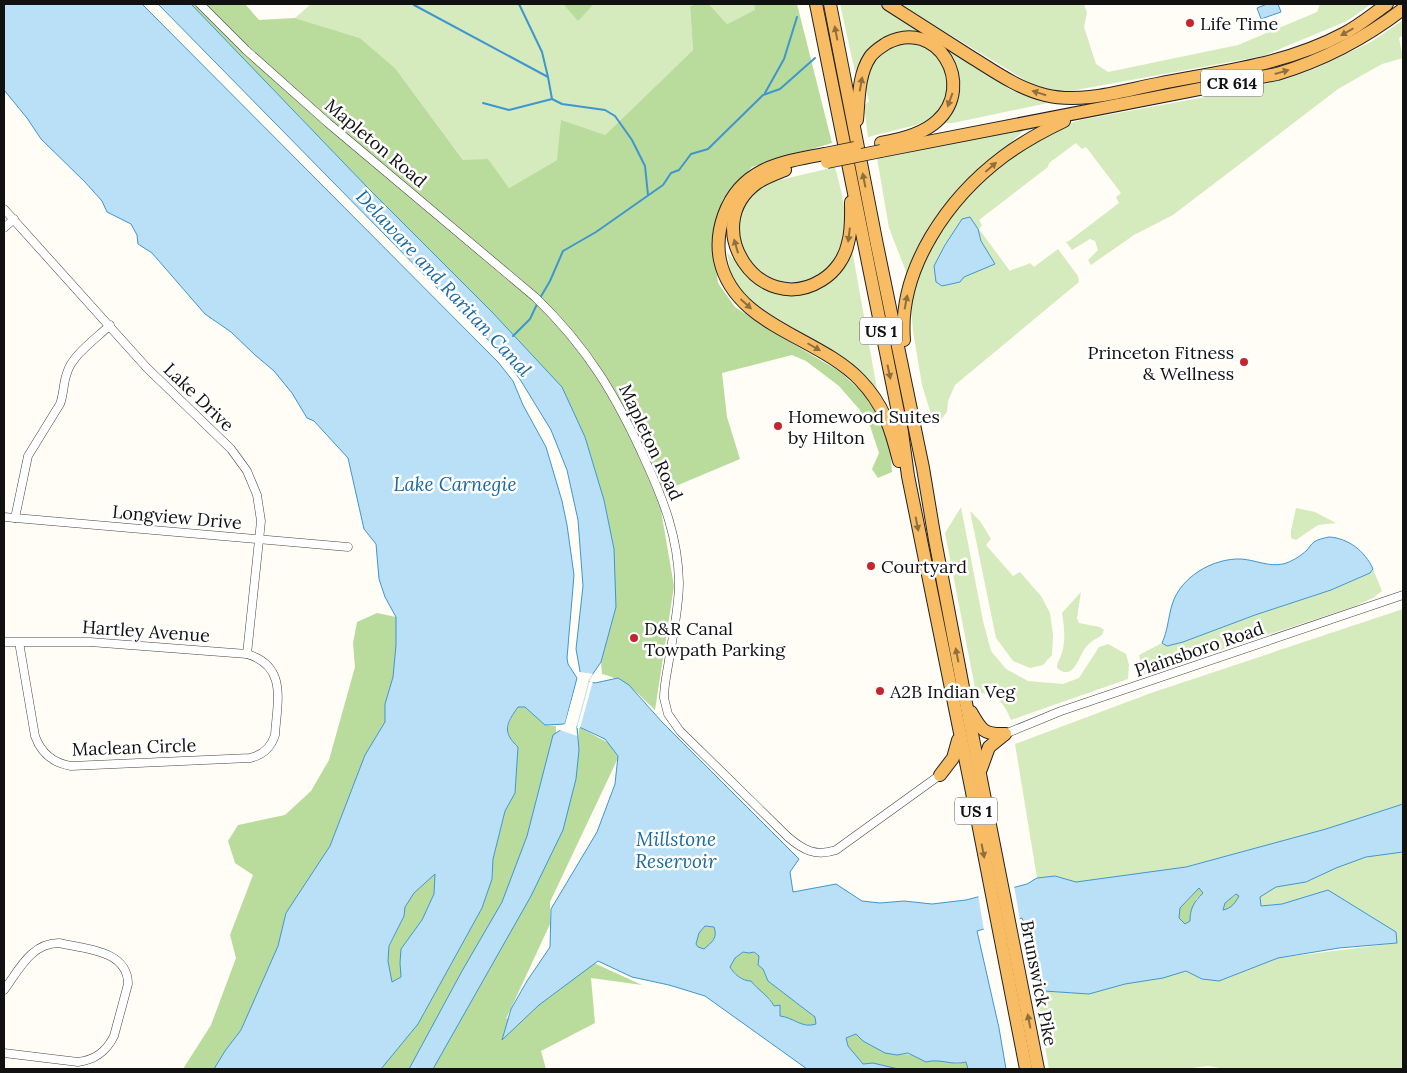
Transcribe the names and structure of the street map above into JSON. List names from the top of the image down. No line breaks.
{"streets":{"highway":["CR 614","US 1","Brunswick Pike"],"street":["Mapleton Road","Lake Drive","Longview Drive","Hartley Avenue","Plainsboro Road","Maclean Circle"]},"crossings":[["US 1","Brunswick Pike"],["Lake Drive","Longview Drive"],["Lake Drive","Hartley Avenue"],["Hartley Avenue","Maclean Circle"]],"water":["Delaware and Raritan Canal","Lake Carnegie","Millstone Reservoir"],"places":["Life Time","Princeton Fitness & Wellness","Homewood Suites by Hilton","Courtyard","D&R Canal Towpath Parking","A2B Indian Veg"]}
